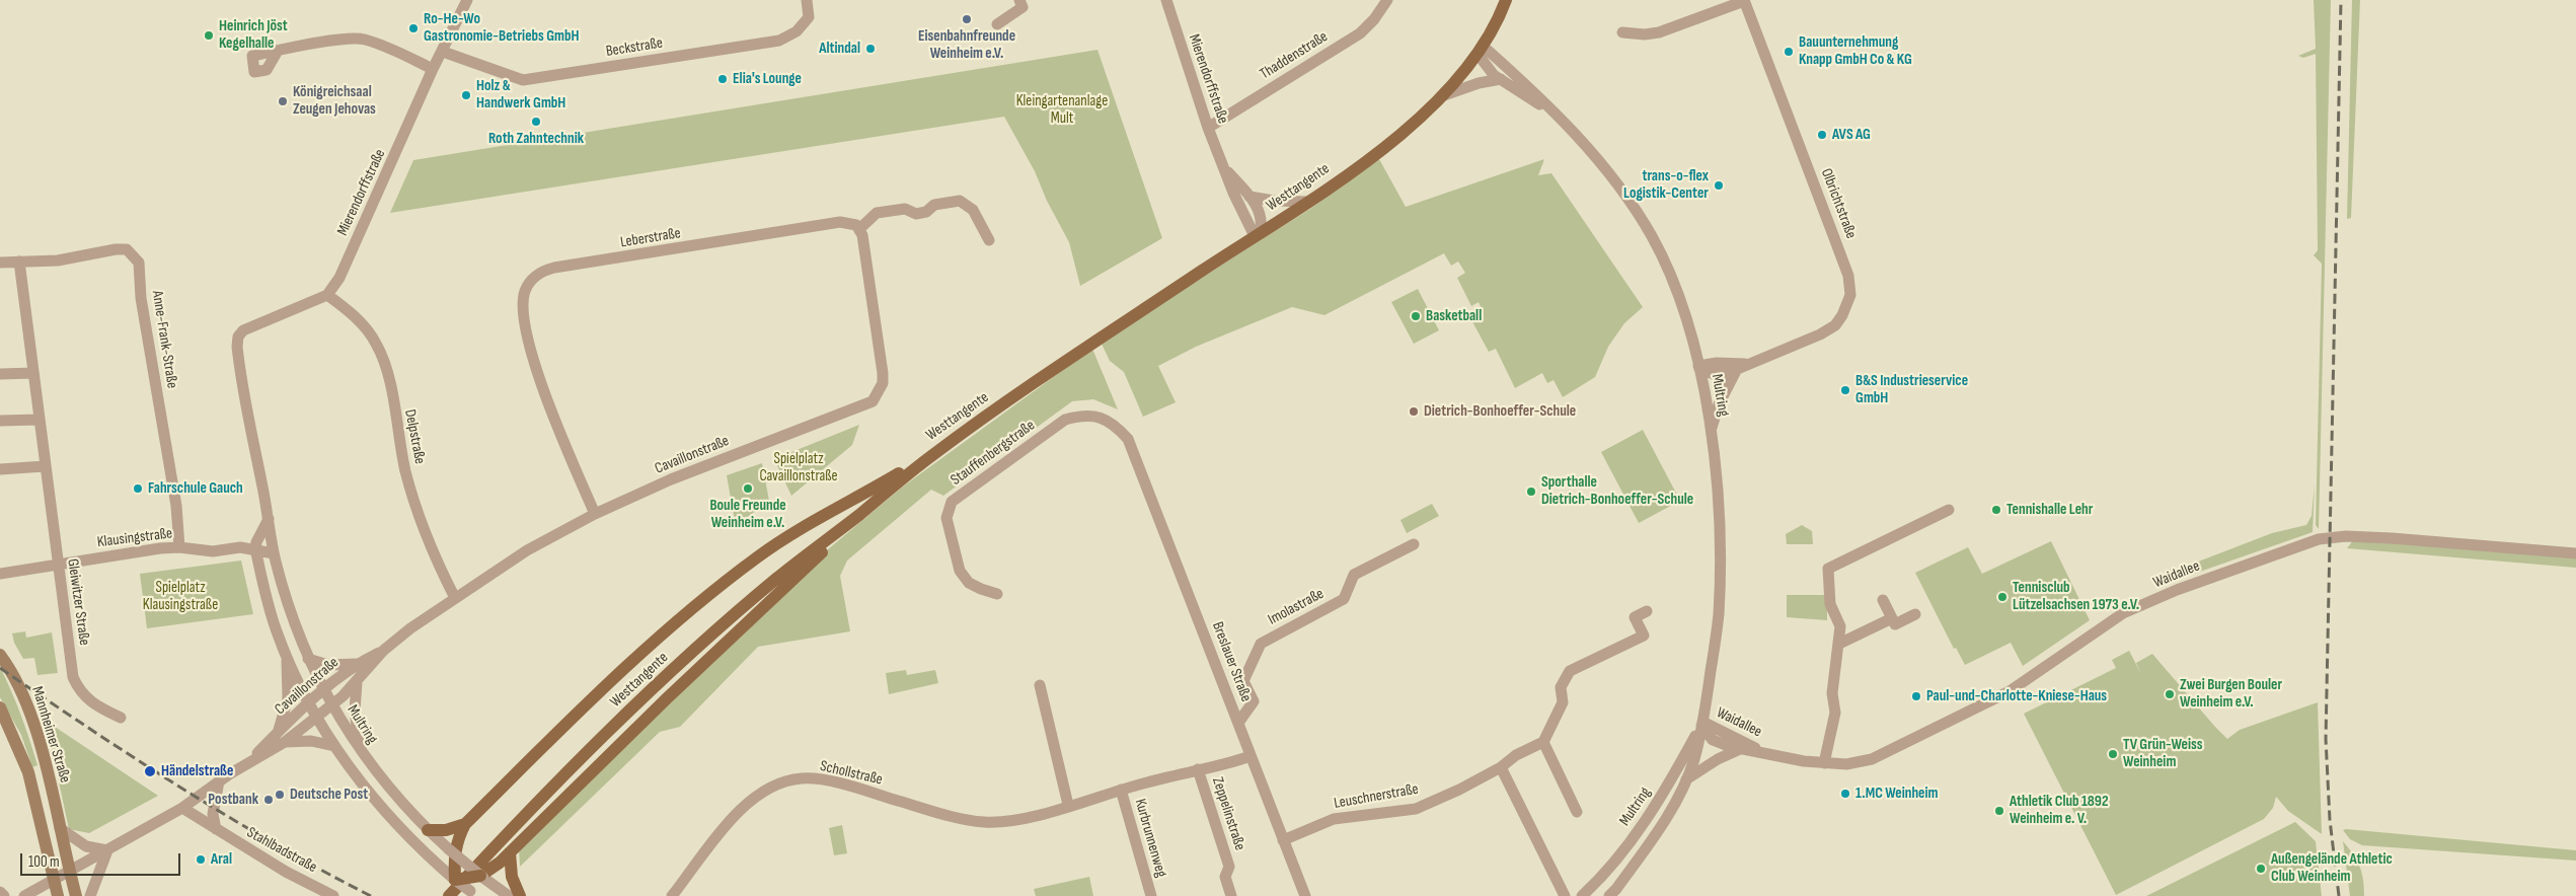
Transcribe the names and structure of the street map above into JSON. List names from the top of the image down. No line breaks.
{"streets":{"main road":["Westtangente","Mannheimer Straße"],"street":["Beckstraße","Thaddenstraße","Mierendorffstraße","Olbrichtstraße","Leberstraße","Anne-Frank-Straße","Multring","Delpstraße","Stauffenbergstraße","Cavaillonstraße","Klausingstraße","Waidallee","Gleiwitzer Straße","Imolastraße","Breslauer Straße","Schollstraße","Leuschnerstraße","Zeppelinstraße","Kurbrunnenweg","Stahlbadstraße"]},"crossings":[["Beckstraße","Mierendorffstraße"],["Thaddenstraße","Mierendorffstraße"],["Mierendorffstraße","Westtangente"],["Mierendorffstraße","Multring"],["Mierendorffstraße","Delpstraße"],["Westtangente","Multring"],["Olbrichtstraße","Multring"],["Leberstraße","Cavaillonstraße"],["Anne-Frank-Straße","Klausingstraße"],["Anne-Frank-Straße","Gleiwitzer Straße"],["Multring","Delpstraße"],["Multring","Cavaillonstraße"],["Multring","Klausingstraße"],["Multring","Waidallee"],["Delpstraße","Cavaillonstraße"],["Stauffenbergstraße","Breslauer Straße"],["Cavaillonstraße","Mannheimer Straße"],["Cavaillonstraße","Stahlbadstraße"],["Klausingstraße","Gleiwitzer Straße"],["Imolastraße","Breslauer Straße"],["Breslauer Straße","Schollstraße"],["Breslauer Straße","Leuschnerstraße"],["Schollstraße","Zeppelinstraße"],["Schollstraße","Kurbrunnenweg"]],"parks":["Kleingartenanlage Mult","Spielplatz Cavaillonstraße","Spielplatz Klausingstraße"],"places":["Eisenbahnfreunde Weinheim e.V.","Ro-He-Wo Gastronomie-Betriebs GmbH","Heinrich Jöst Kegelhalle","Altindal","Bauunternehmung Knapp GmbH Co & KG","Elia's Lounge","Holz & Handwerk GmbH","Königreichsaal Zeugen Jehovas","Roth Zahntechnik","AVS AG","trans-o-flex Logistik-Center","Basketball","B&S Industrieservice GmbH","Dietrich-Bonhoeffer-Schule","Fahrschule Gauch","Boule Freunde Weinheim e.V.","Sporthalle Dietrich-Bonhoeffer-Schule","Tennishalle Lehr","Tennisclub Lützelsachsen 1973 e.V.","Zwei Burgen Bouler Weinheim e.V.","Paul-und-Charlotte-Kniese-Haus","TV Grün-Weiss Weinheim","Händelstraße","1.MC Weinheim","Deutsche Post","Postbank","Athletik Club 1892 Weinheim e. V.","Aral","Außengelände Athletic Club Weinheim"],"scale_bar":"100 m"}
